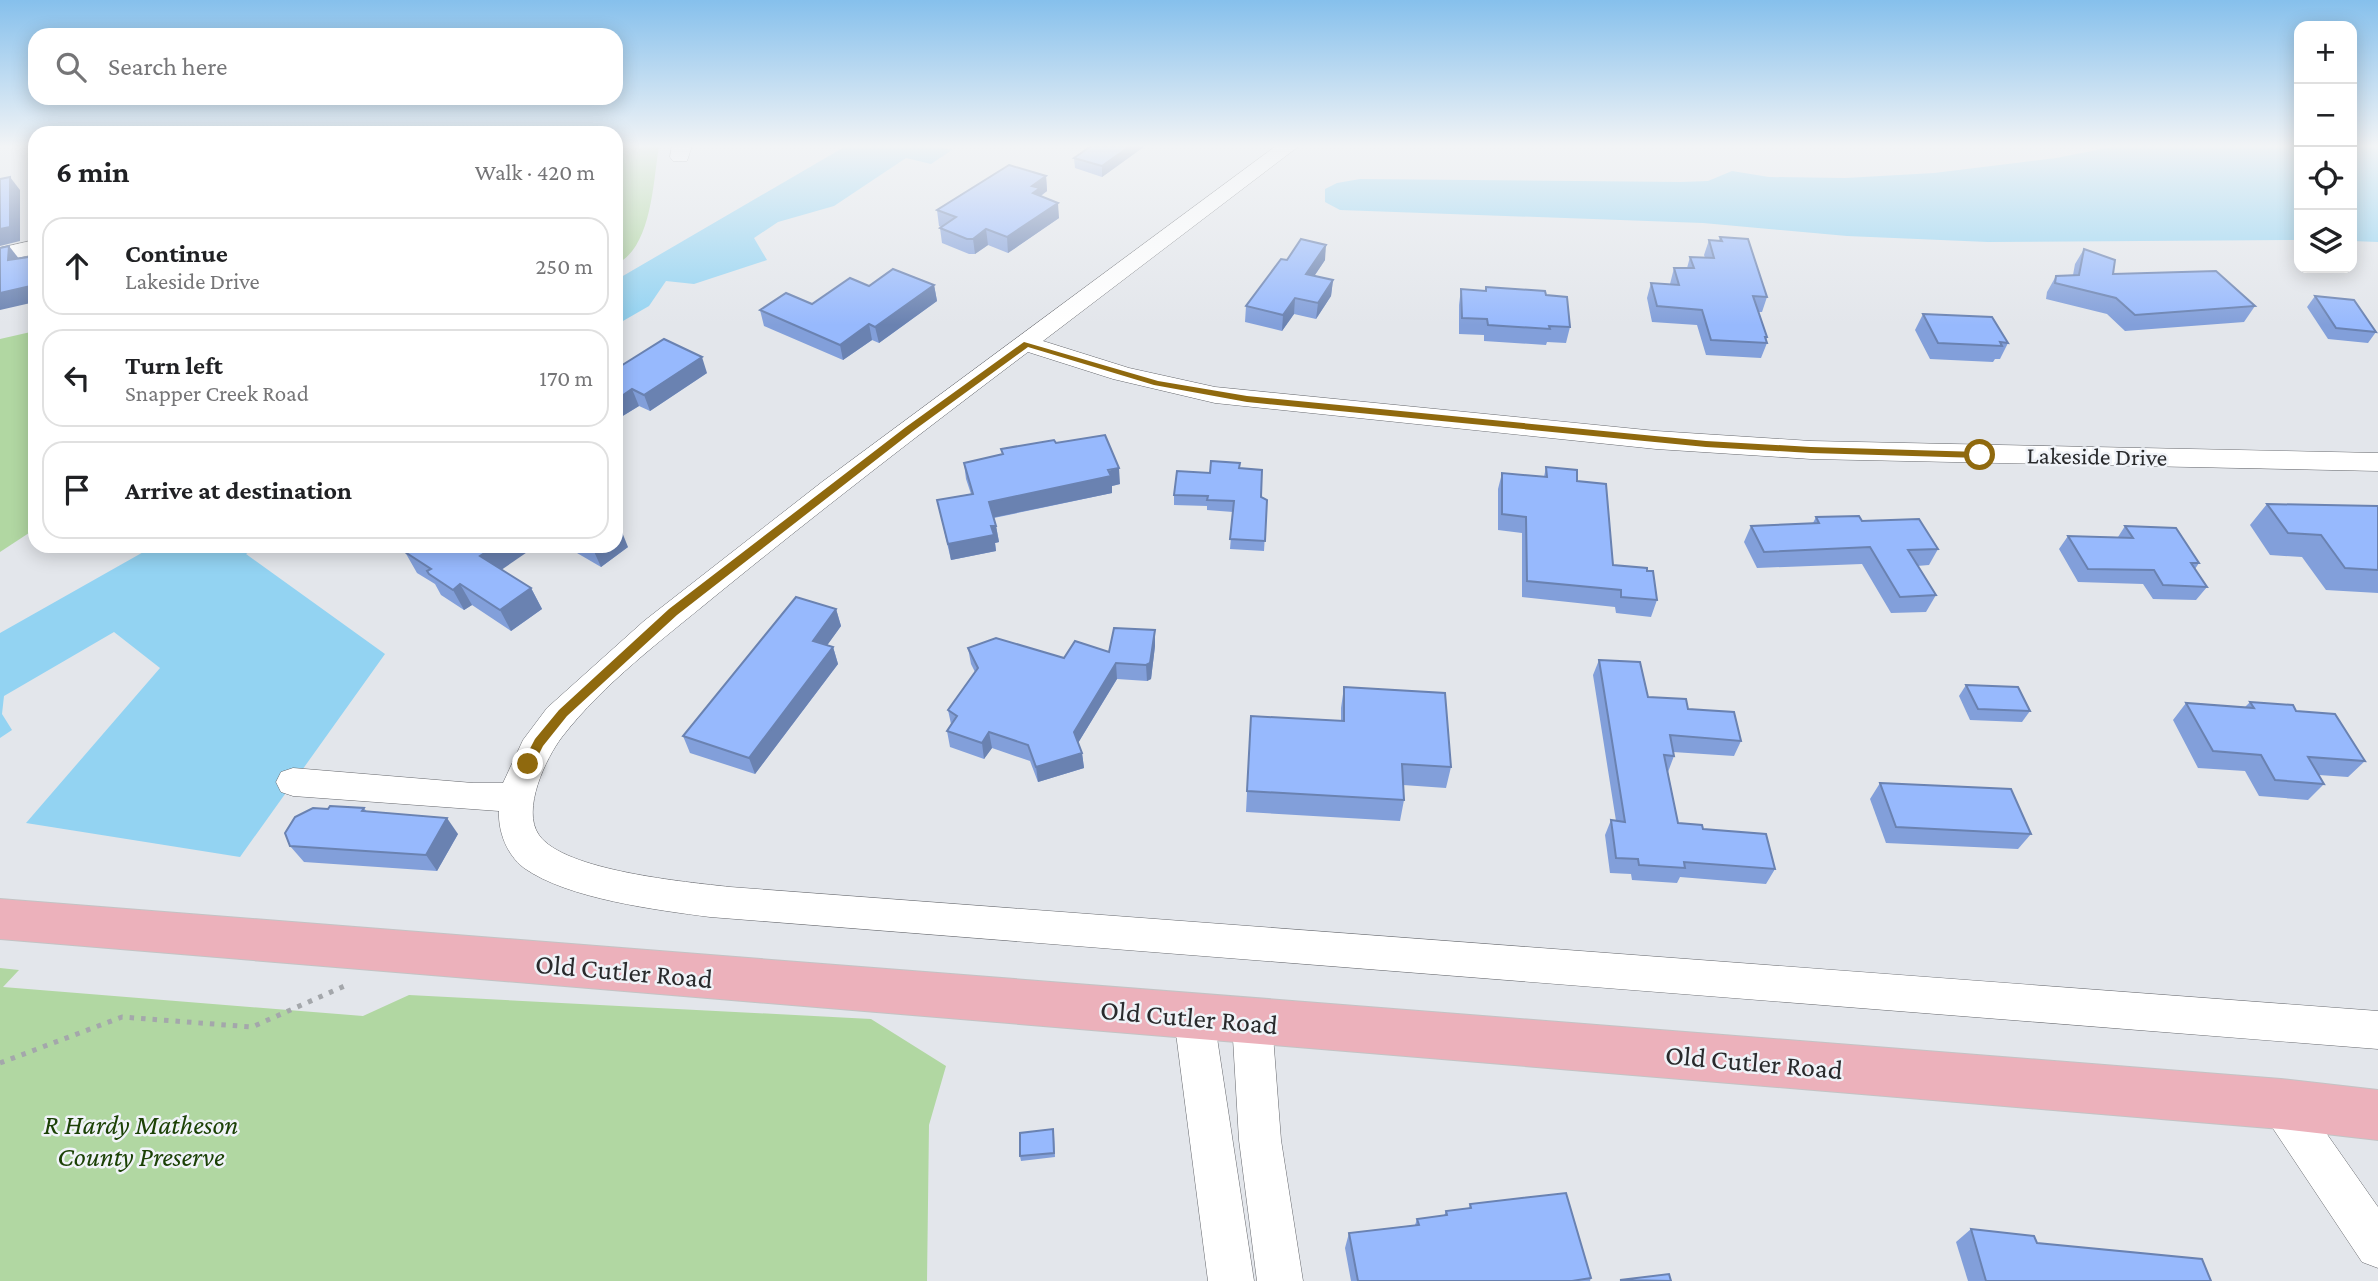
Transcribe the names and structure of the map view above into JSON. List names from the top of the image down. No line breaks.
{"streets":{"main road":["Old Cutler Road"],"street":["Lakeside Drive"]},"parks":["R Hardy Matheson County Preserve"],"page":{"map_buttons":["+","−"],"search":"Search here","heading":["6 min","Walk · 420 m"],"list":[["Continue","Lakeside Drive","250 m"],["Turn left","Snapper Creek Road","170 m"],"Arrive at destination"]}}
